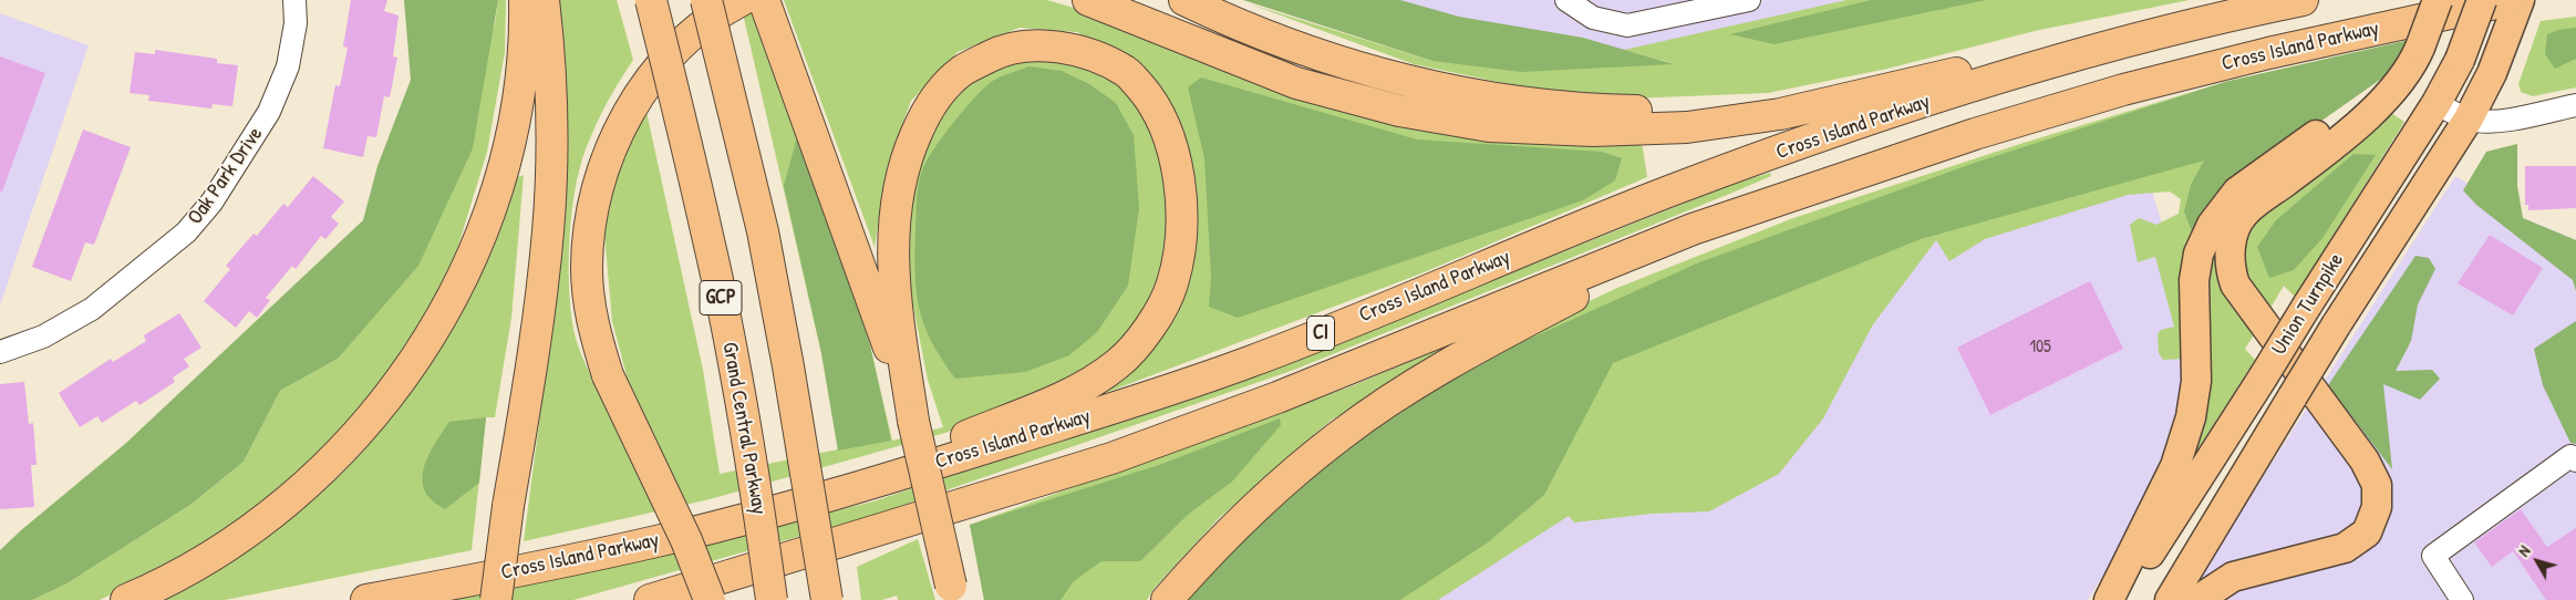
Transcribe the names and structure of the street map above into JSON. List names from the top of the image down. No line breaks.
{"streets":{"highway":["Cross Island Parkway","GCP","CI","Grand Central Parkway"],"main road":["Union Turnpike"],"street":["Oak Park Drive"]},"house_numbers":["105"],"north":"top left"}
